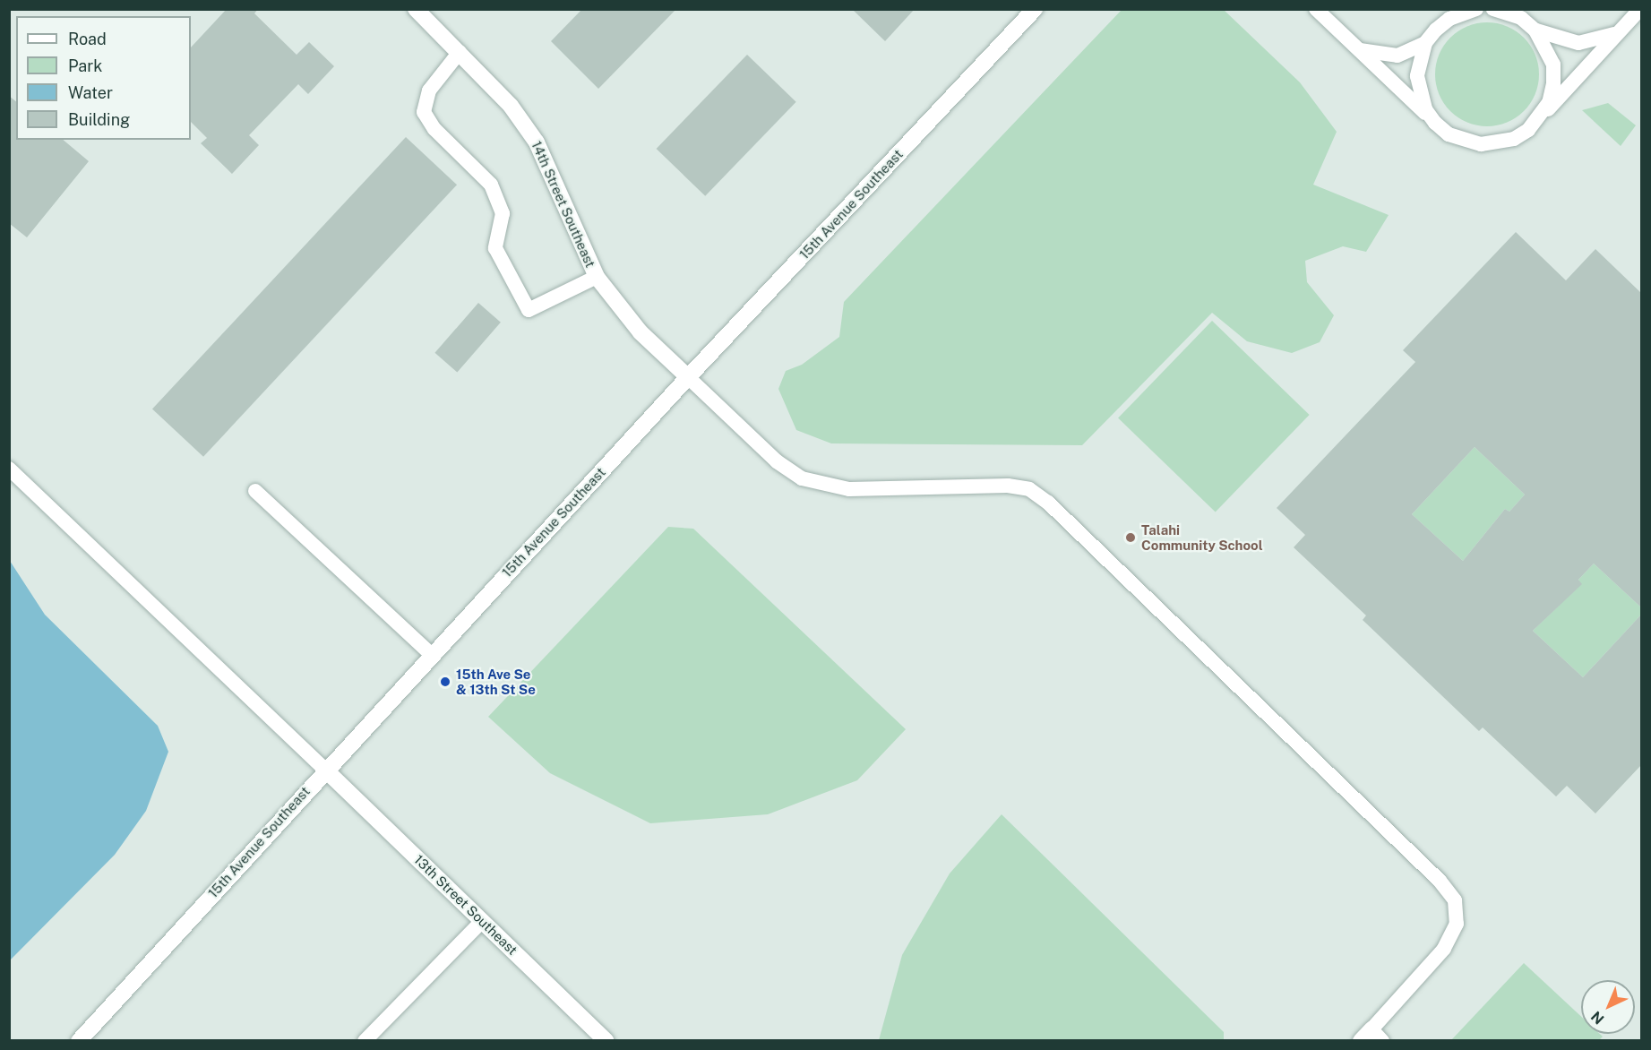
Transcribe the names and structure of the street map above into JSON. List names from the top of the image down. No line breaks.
{"streets":{"street":["14th Street Southeast","15th Avenue Southeast","13th Street Southeast"]},"crossings":[["14th Street Southeast","15th Avenue Southeast"],["15th Avenue Southeast","13th Street Southeast"]],"places":["Talahi Community School","15th Ave Se & 13th St Se"],"legend":["Road","Park","Water","Building"],"north":"bottom left"}
